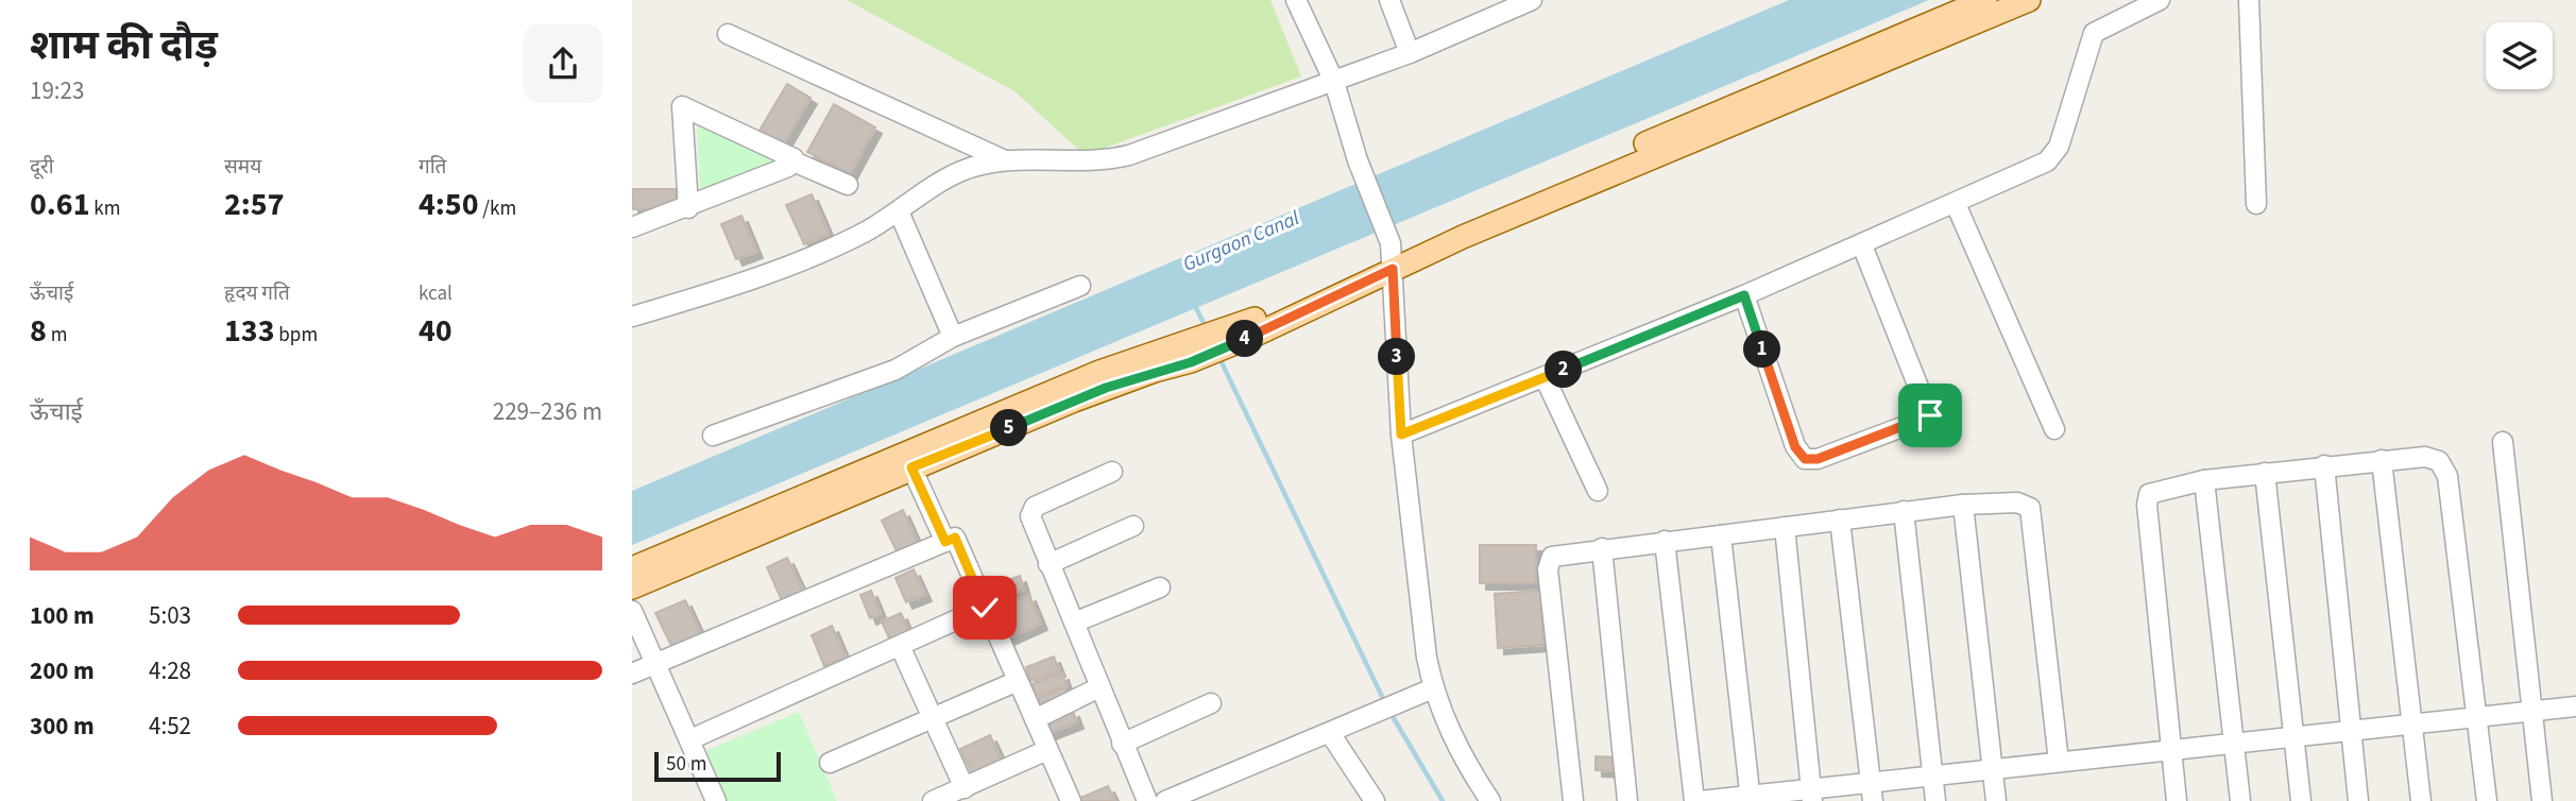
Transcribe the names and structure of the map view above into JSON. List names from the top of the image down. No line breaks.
{"water":["Gurgaon Canal"],"scale_bar":"50 m","page":{"heading":["शाम की दौड़","19:23"],"stats":[["दूरी","0.61 km"],["समय","2:57"],["गति","4:50 /km"],["ऊँचाई","8 m"],["हृदय गति","133 bpm"],["kcal","40"]],"pins":["4","1","3","2","5"],"chart":["ऊँचाई","229–236 m"],"list":[{"name":"100 m","note":"5:03"},{"name":"200 m","note":"4:28"},{"name":"300 m","note":"4:52"}],"scale":"50 m"}}
